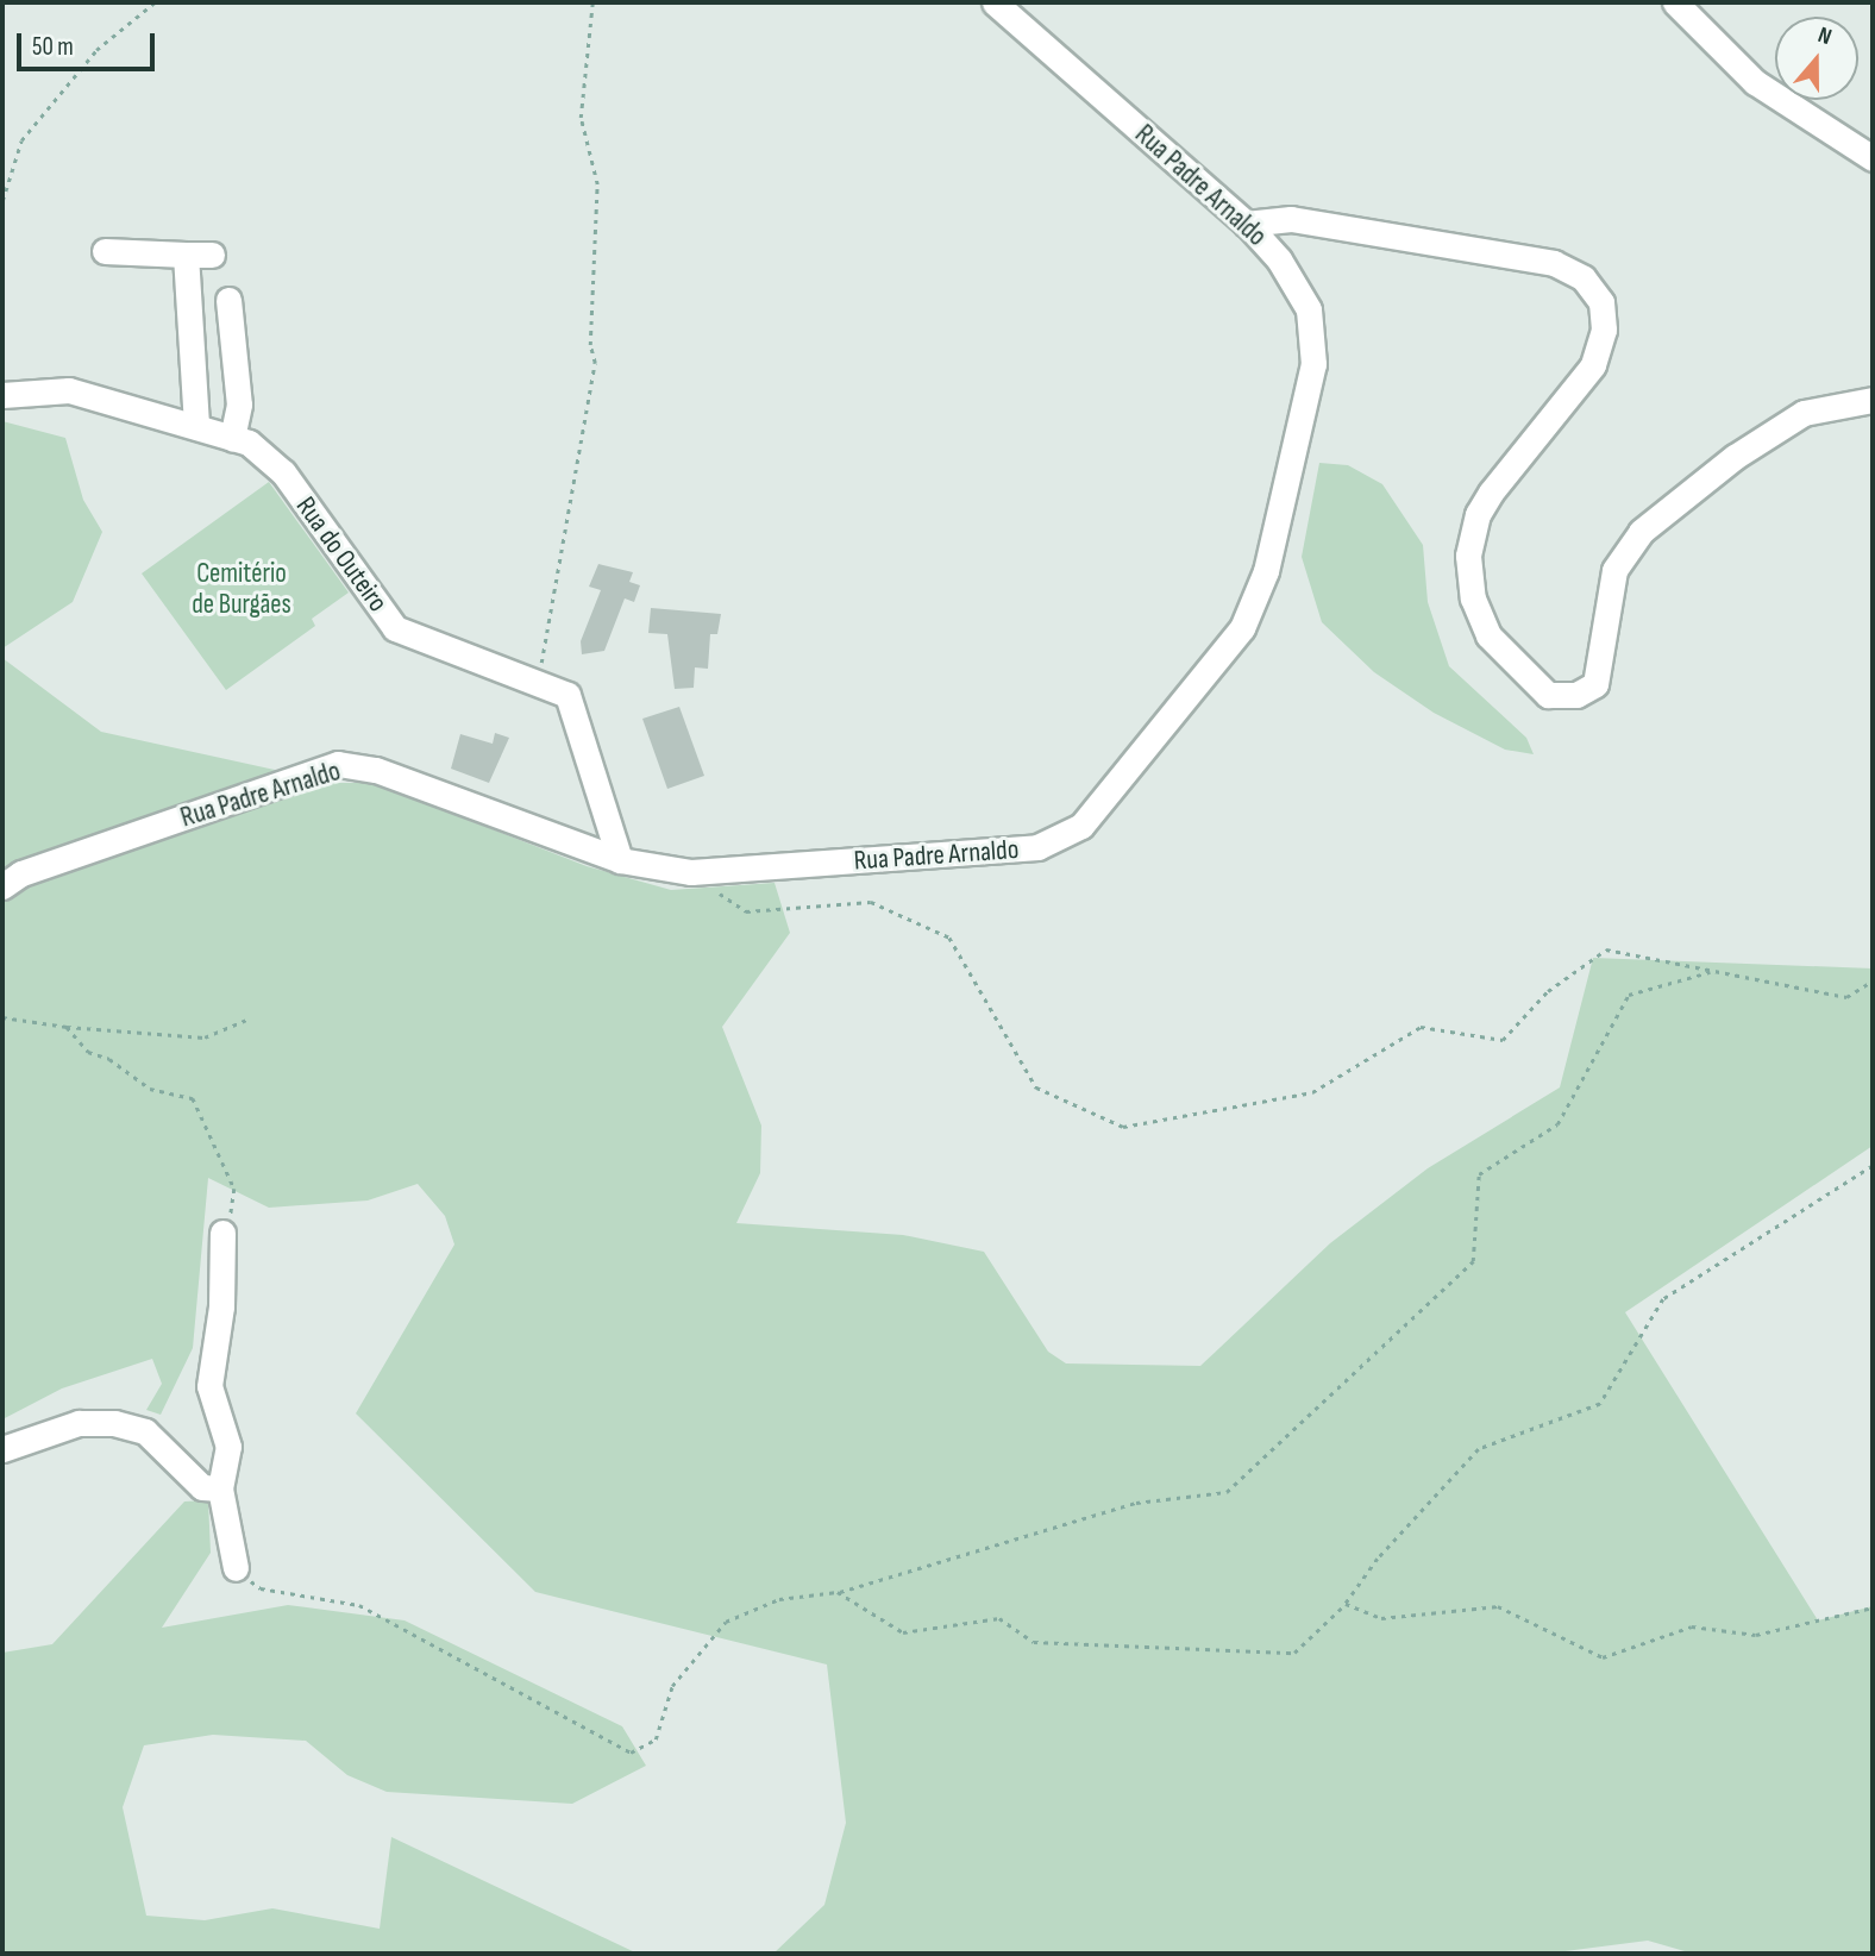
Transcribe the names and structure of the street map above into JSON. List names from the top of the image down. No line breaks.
{"streets":{"street":["Rua Padre Arnaldo","Rua do Outeiro"]},"crossings":[["Rua Padre Arnaldo","Rua do Outeiro"]],"parks":["Cemitério de Burgães"],"scale_bar":"50 m","north":"top"}
